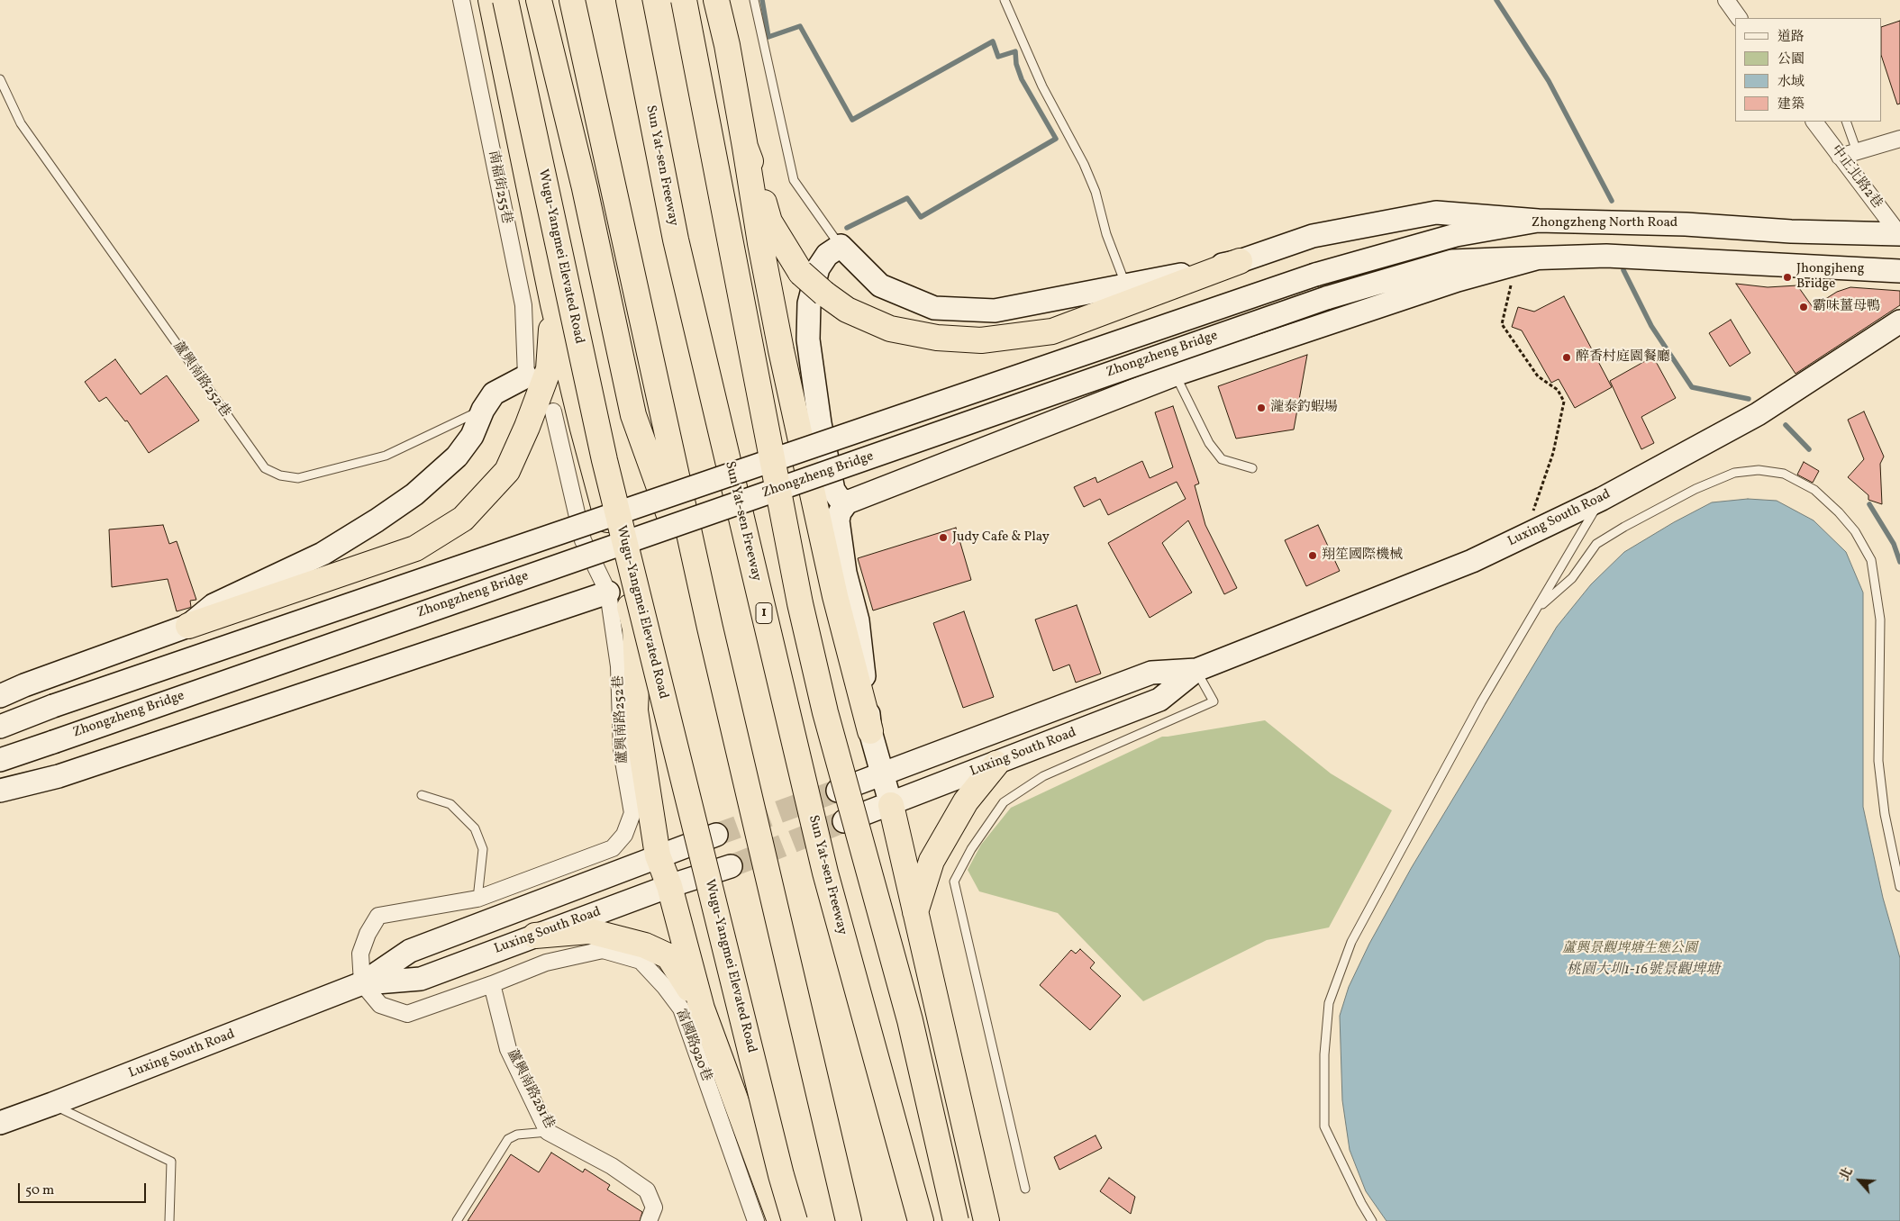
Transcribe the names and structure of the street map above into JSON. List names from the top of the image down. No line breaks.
{"streets":{"highway":["Sun Yat-sen Freeway","Wugu-Yangmei Elevated Road","1"],"street":["中正北路2巷","南福街255巷","Zhongzheng North Road","Zhongzheng Bridge","蘆興南路252巷","Luxing South Road","富國路920巷","蘆興南路281巷"]},"crossings":[["中正北路2巷","Zhongzheng North Road"],["Zhongzheng North Road","Zhongzheng Bridge"],["蘆興南路252巷","Luxing South Road"],["蘆興南路252巷","富國路920巷"],["Luxing South Road","富國路920巷"],["富國路920巷","蘆興南路281巷"]],"water":["桃園大圳1-16號景觀埤塘"],"parks":["蘆興景觀埤塘生態公園"],"places":["Jhongjheng Bridge","霸味薑母鴨","醉香村庭園餐廳","瀧泰釣蝦場","Judy Cafe & Play","翔笙國際機械"],"legend":["道路","公園","水域","建築"],"scale_bar":"50 m","north":"top left"}
